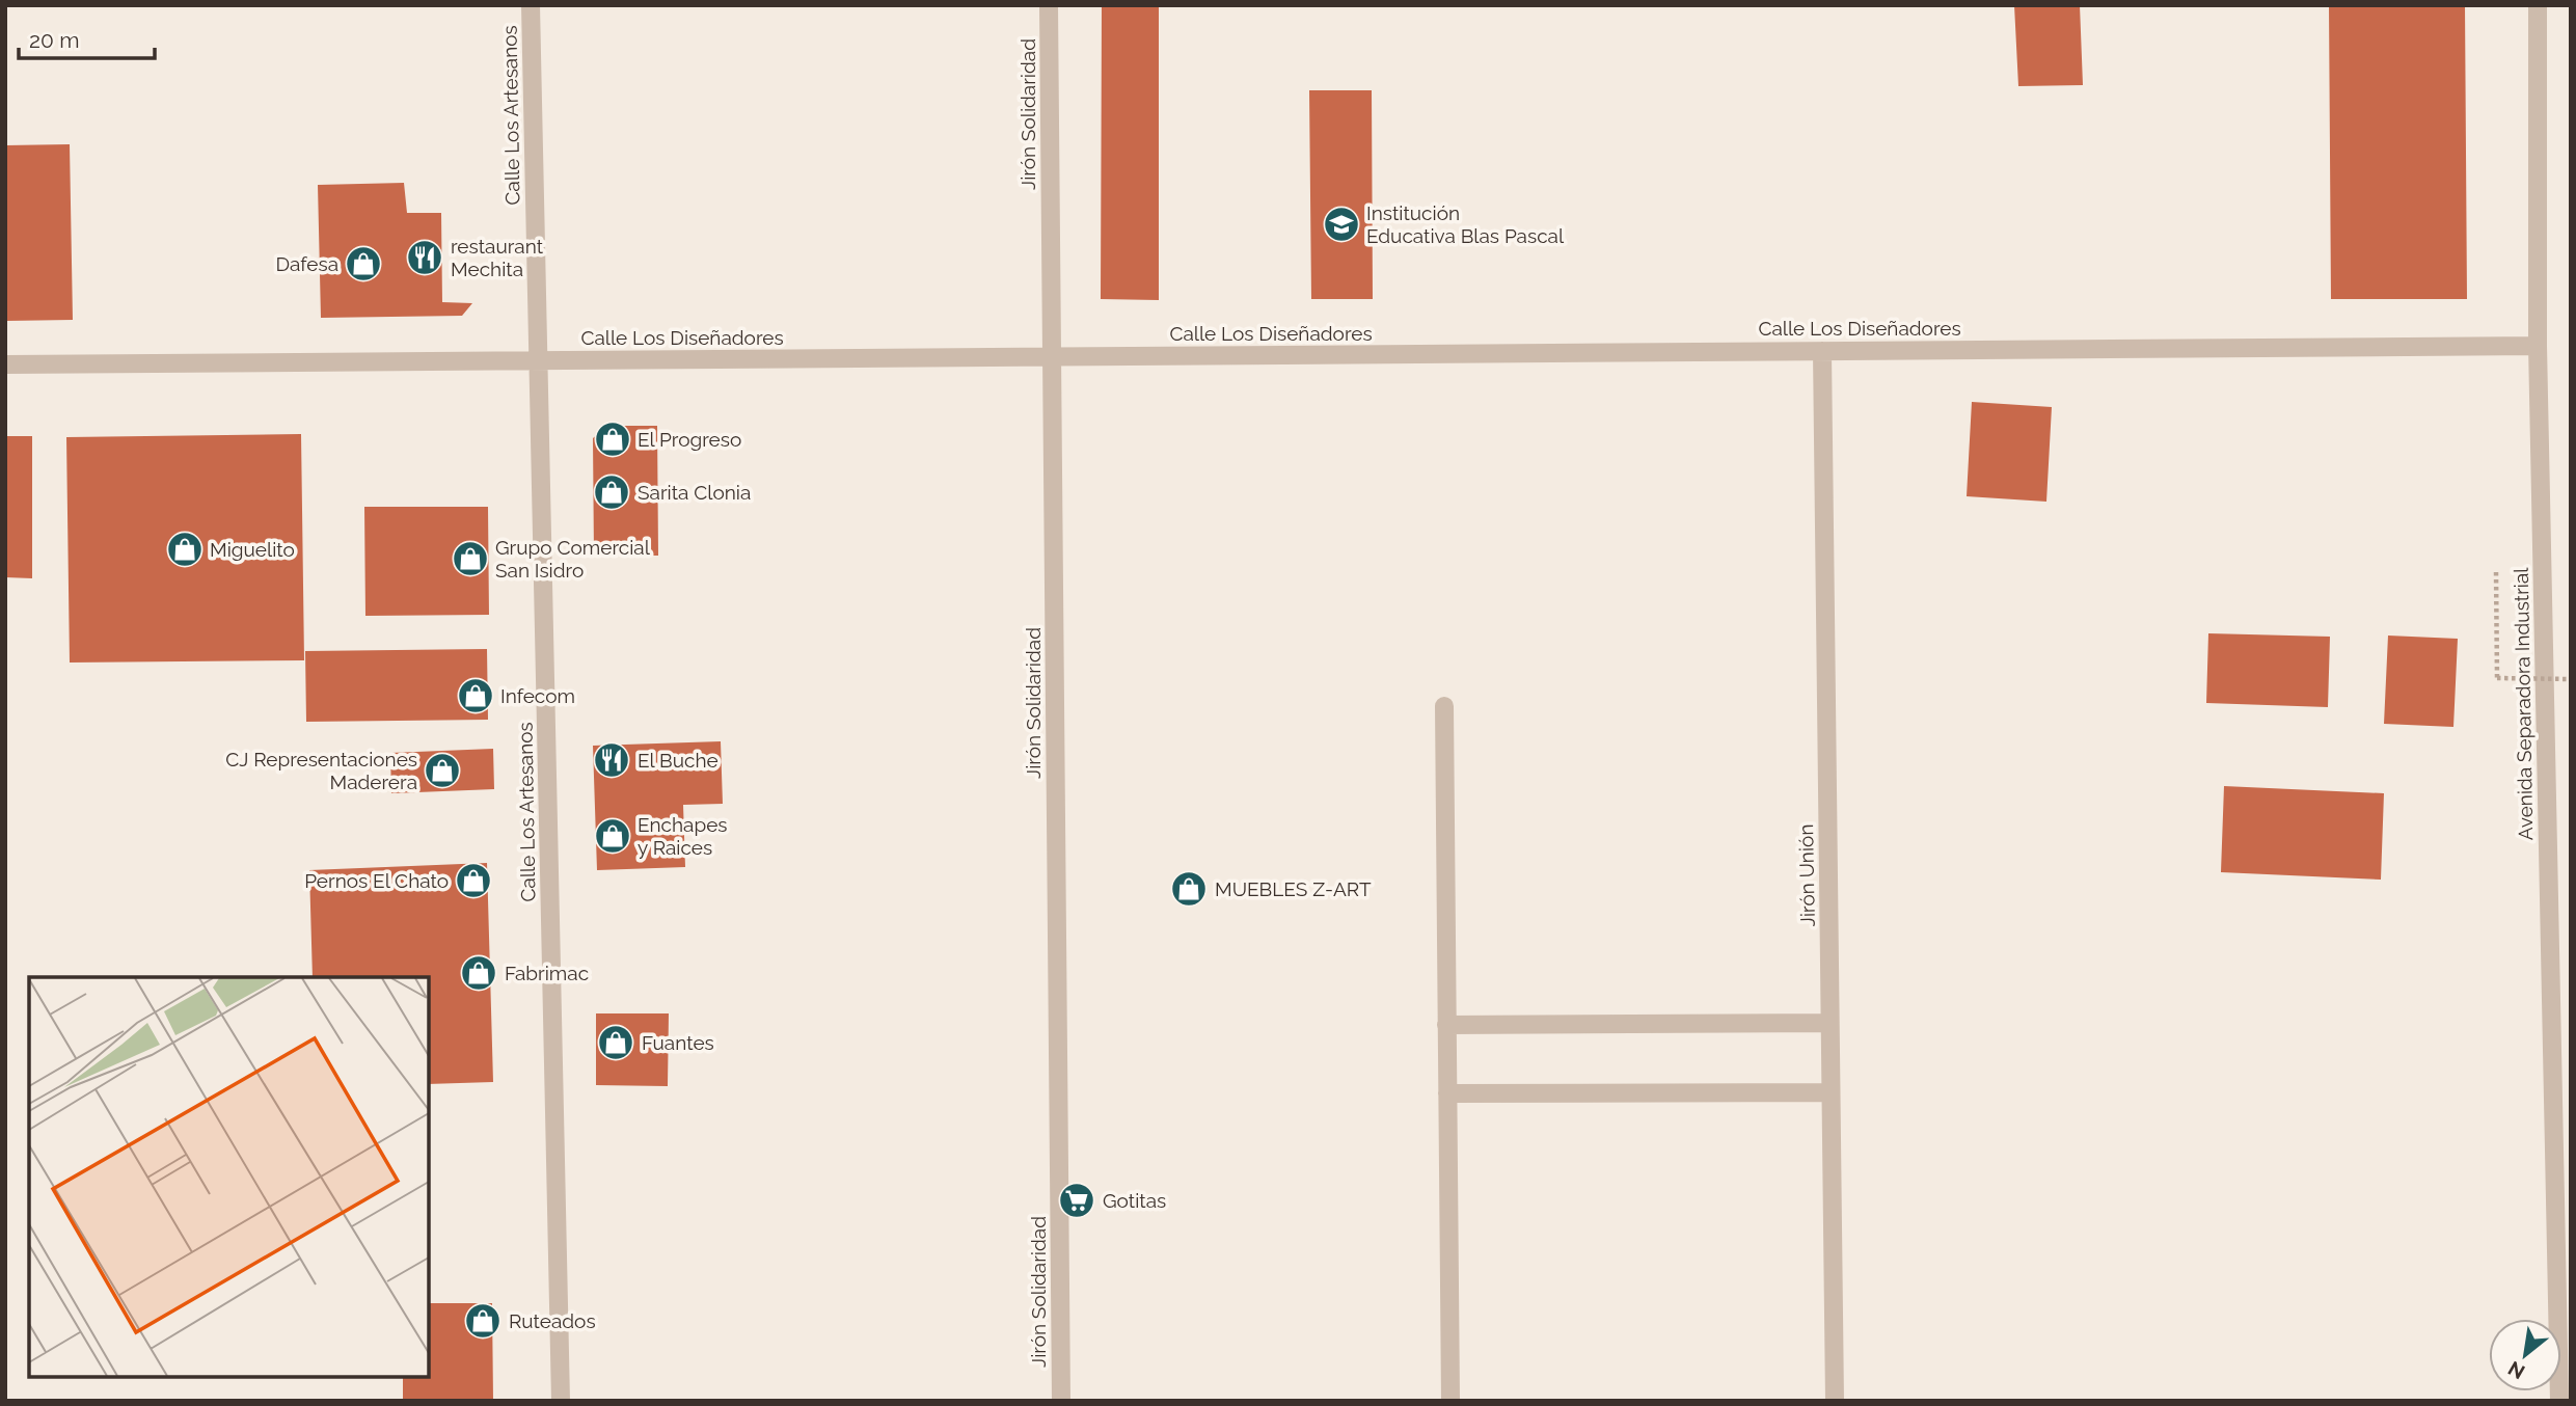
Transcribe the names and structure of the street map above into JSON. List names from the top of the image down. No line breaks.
{"streets":{"street":["Jirón Solidaridad","Calle Los Artesanos","Calle Los Diseñadores","Avenida Separadora Industrial","Jirón Unión"]},"crossings":[["Jirón Solidaridad","Calle Los Diseñadores"],["Calle Los Artesanos","Calle Los Diseñadores"],["Calle Los Diseñadores","Avenida Separadora Industrial"],["Calle Los Diseñadores","Jirón Unión"]],"places":{"school or university":["Institución Educativa Blas Pascal"],"restaurant":["restaurant Mechita","El Buche"],"shop":["Dafesa","El Progreso","Sarita Clonia","Miguelito","Grupo Comercial San Isidro","Infecom","CJ Representaciones Maderera","Enchapes y Raices","Pernos El Chato","MUEBLES Z-ART","Fabrimac","Fuantes","Ruteados"],"supermarket":["Gotitas"]},"scale_bar":"20 m","north":"bottom left"}
